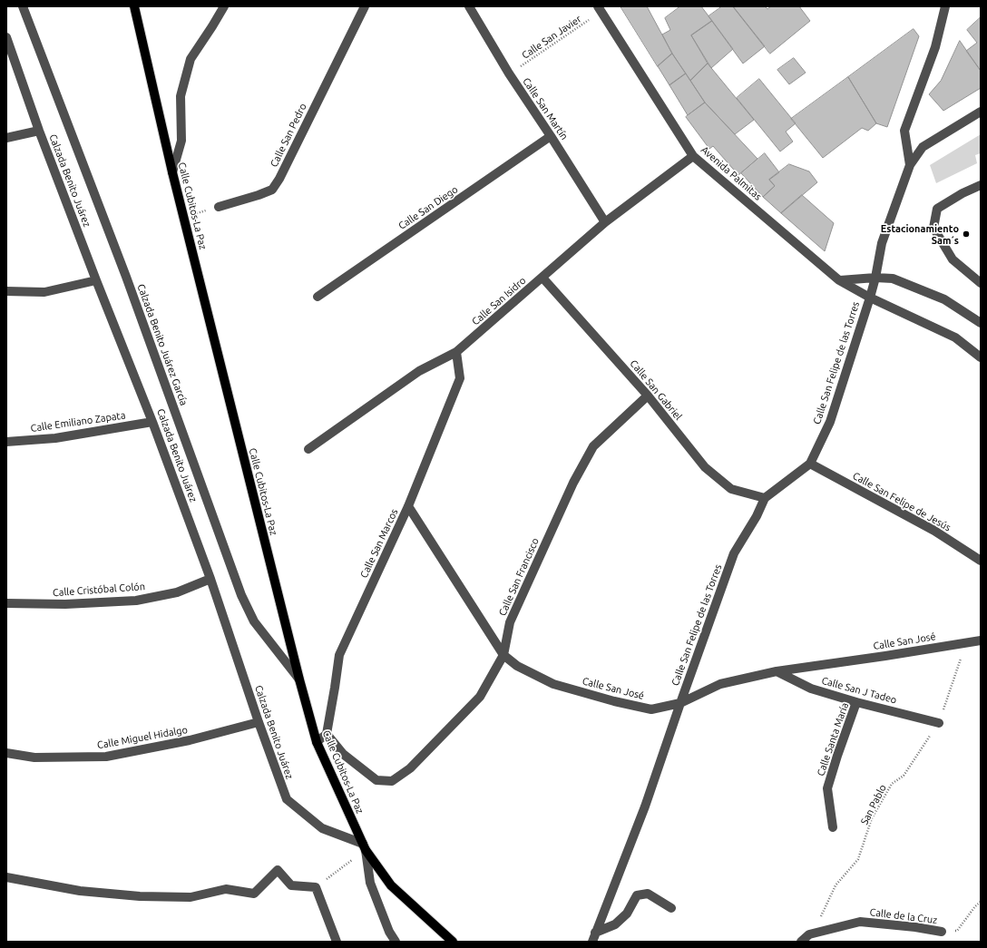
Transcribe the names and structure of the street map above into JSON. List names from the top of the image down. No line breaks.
{"streets":{"main road":["Calle Cubitos-La Paz"],"street":["Calle San Martín","Calle San Pedro","Avenida Palmitas","Calzada Benito Juárez","Calle San Diego","Calle San Isidro","Calzada Benito Juárez García","Calle San Felipe de las Torres","Calle San Gabriel","Calle Emiliano Zapata","Calle San Felipe de Jesús","Calle San Marcos","Calle San Francisco","Calle Cristóbal Colón","Calle San José","Calle San J Tadeo","Calle Miguel Hidalgo","Calle Santa María","Calle de la Cruz"],"path":["Calle San Javier","San Pablo"]},"crossings":[["Calle San Javier","Calle San Martín"],["Calle San Javier","Avenida Palmitas"],["Calle San Martín","Calle San Diego"],["Calle San Martín","Calle San Isidro"],["Avenida Palmitas","Calle San Isidro"],["Avenida Palmitas","Calle San Felipe de las Torres"],["Calzada Benito Juárez","Calle Cubitos-La Paz"],["Calzada Benito Juárez","Calle Emiliano Zapata"],["Calzada Benito Juárez","Calle Cristóbal Colón"],["Calzada Benito Juárez","Calle Miguel Hidalgo"],["Calle Cubitos-La Paz","Calzada Benito Juárez García"],["Calle San Isidro","Calle San Gabriel"],["Calle San Isidro","Calle San Marcos"],["Calle San Felipe de las Torres","Calle San Gabriel"],["Calle San Felipe de las Torres","Calle San Felipe de Jesús"],["Calle San Felipe de las Torres","Calle San José"],["Calle San Gabriel","Calle San Francisco"],["Calle San Marcos","Calle San Francisco"],["Calle San Marcos","Calle San José"],["Calle San Francisco","Calle San José"],["Calle San José","Calle San J Tadeo"],["Calle San José","San Pablo"],["Calle San J Tadeo","Calle Santa María"],["Calle San J Tadeo","San Pablo"],["San Pablo","Calle de la Cruz"]],"places":["Estacionamiento Sam´s"]}
